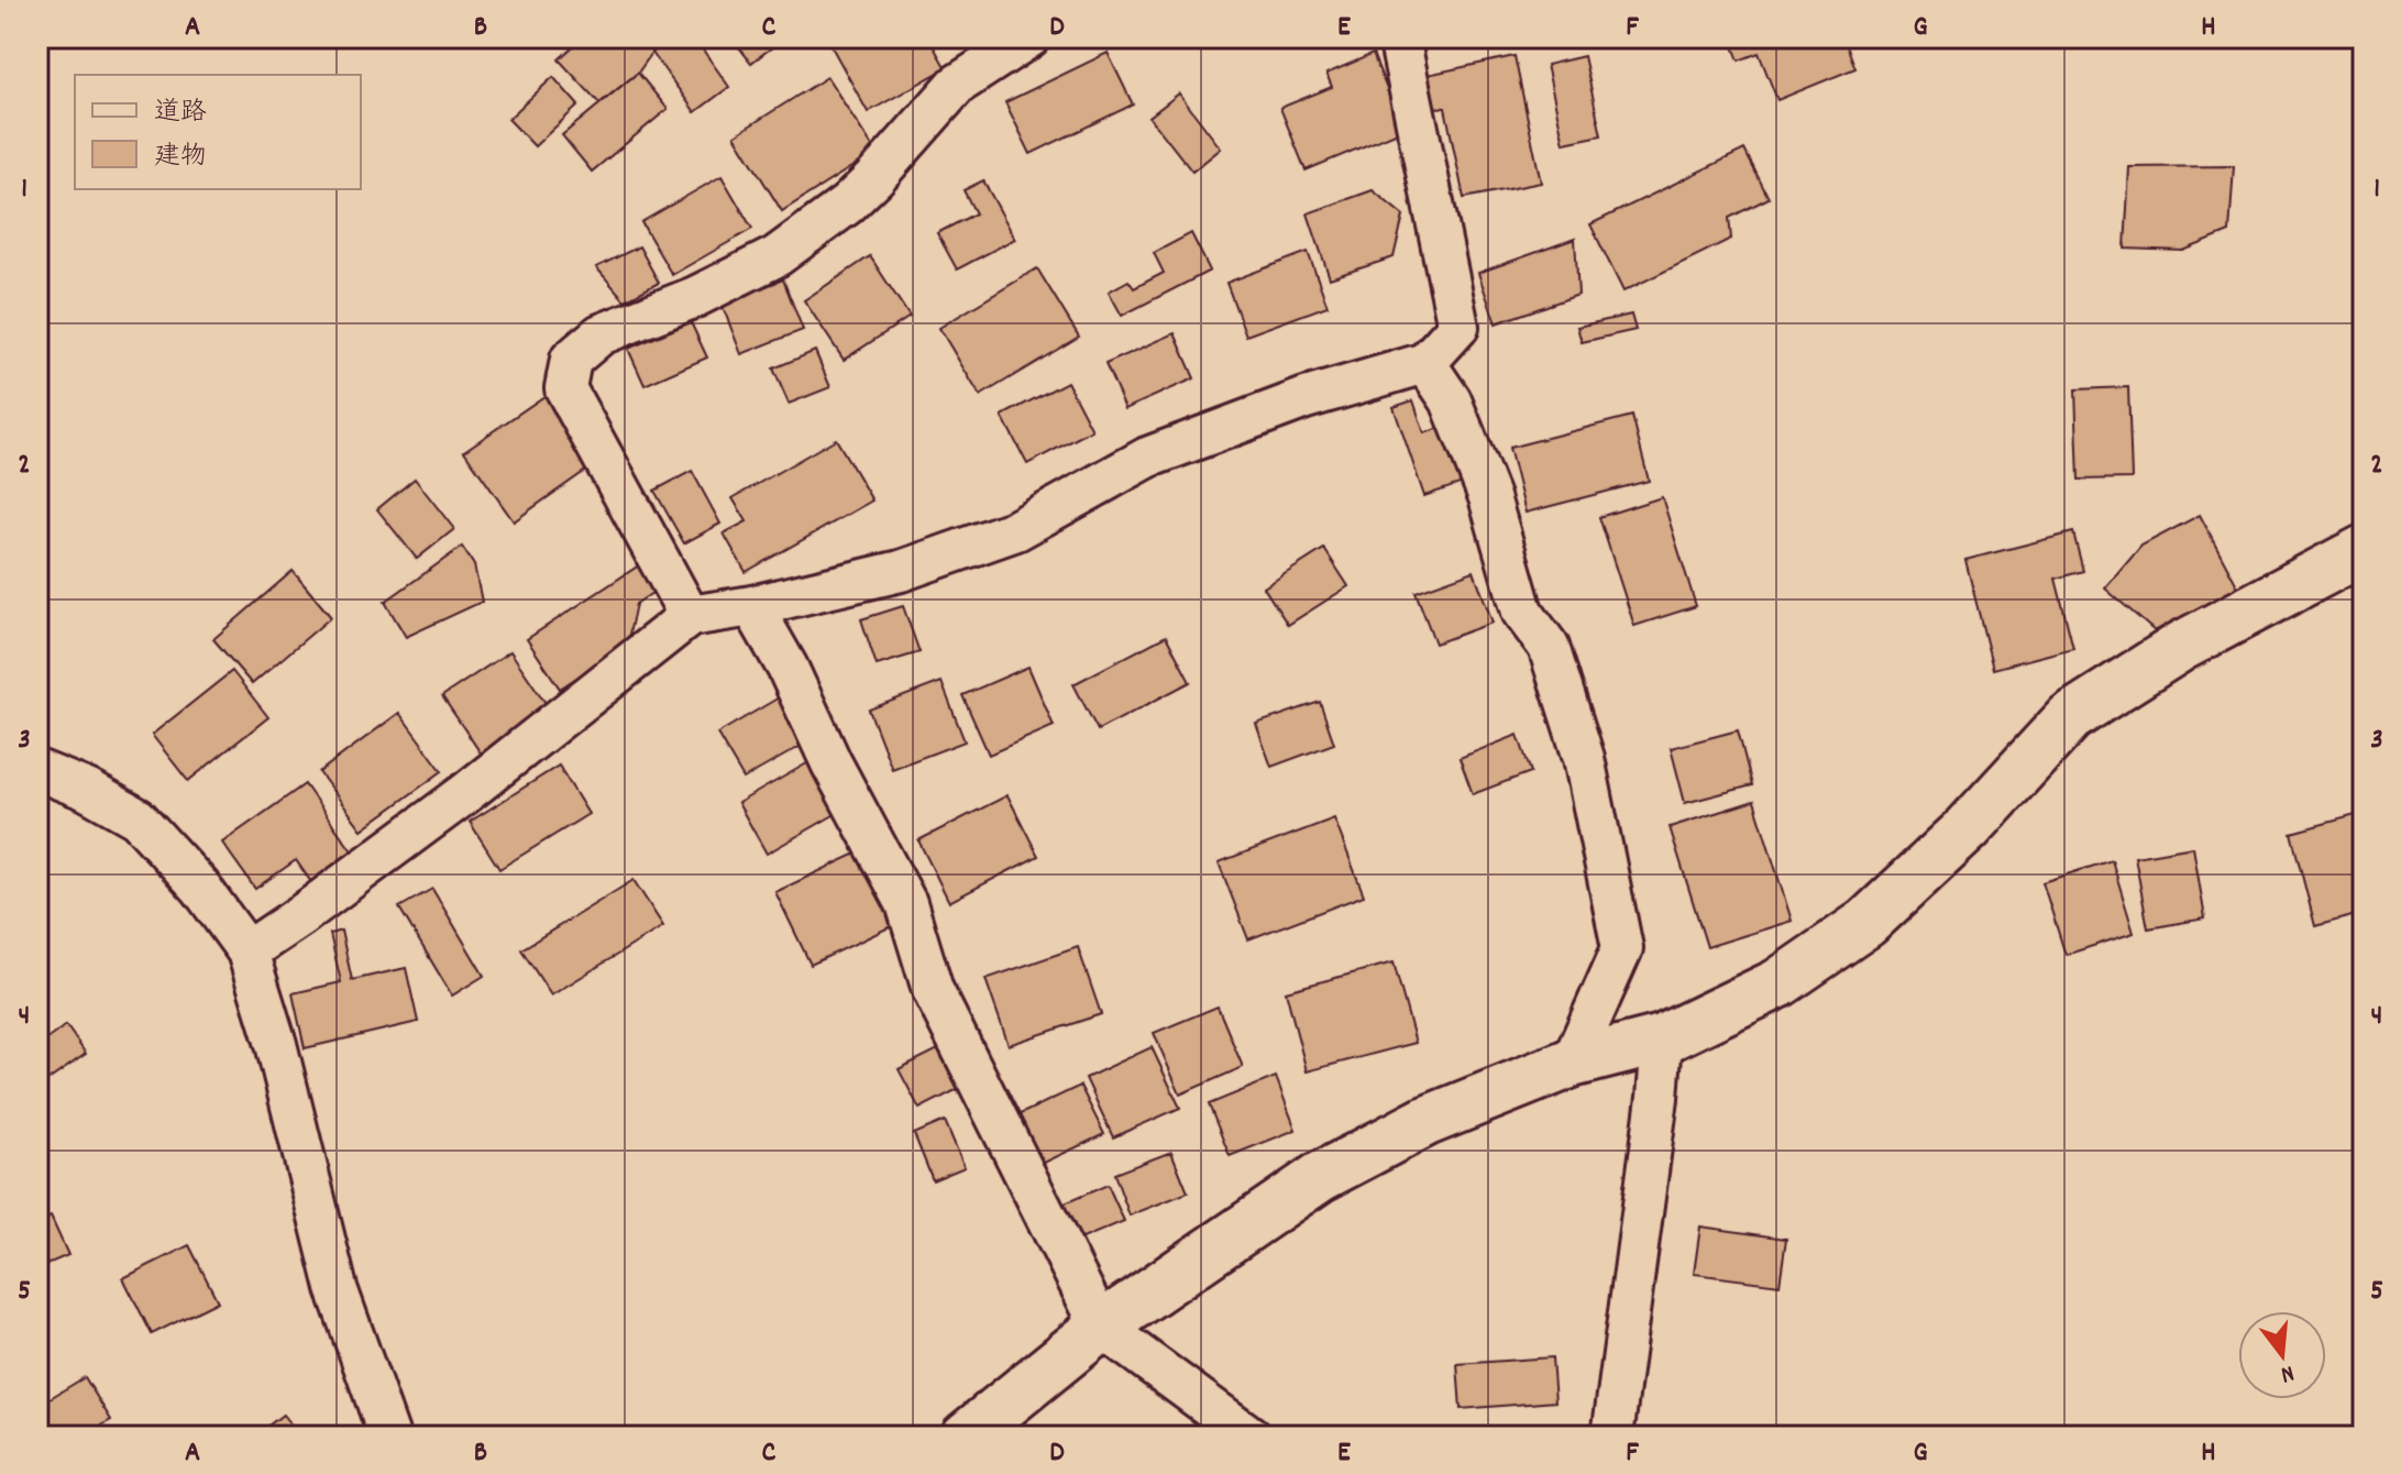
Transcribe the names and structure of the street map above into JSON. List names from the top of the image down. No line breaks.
{"legend":["道路","建物"],"north":"bottom","grid":{"columns":["A","B","C","D","E","F","G","H"],"rows":["1","2","3","4","5"]}}
